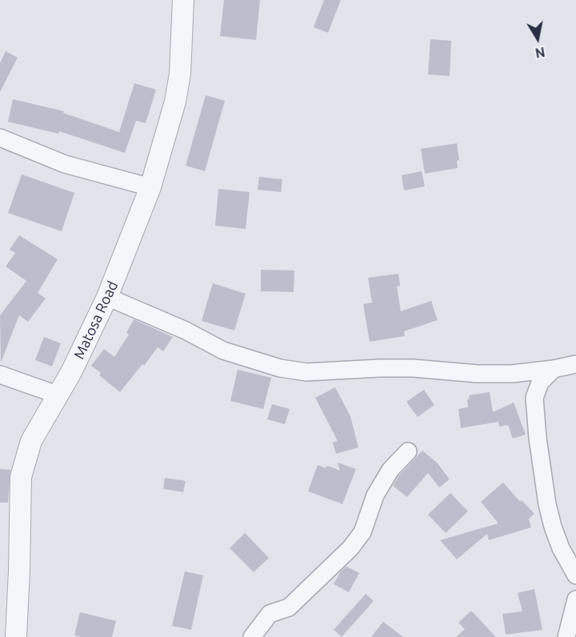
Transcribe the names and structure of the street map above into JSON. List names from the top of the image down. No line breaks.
{"streets":{"street":["Matosa Road"]},"north":"bottom"}
